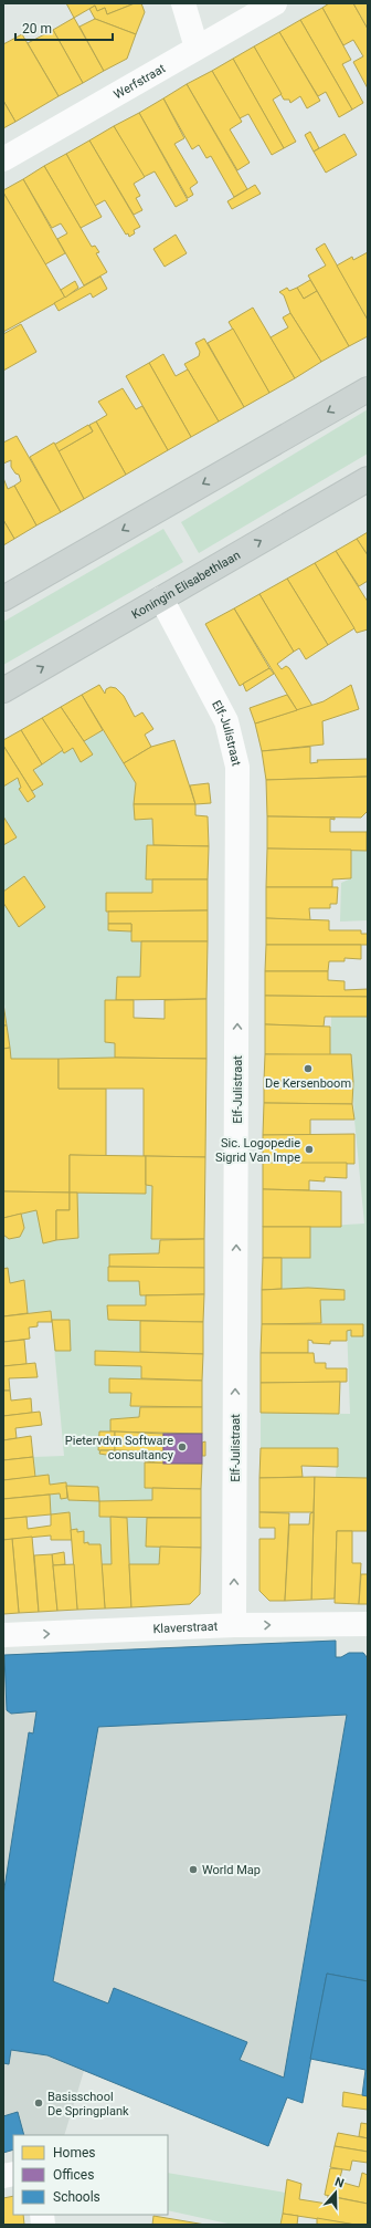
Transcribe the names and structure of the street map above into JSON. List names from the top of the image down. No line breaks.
{"streets":{"main road":["Koningin Elisabethlaan"],"street":["Werfstraat","Elf-Julistraat","Klaverstraat"]},"crossings":[["Koningin Elisabethlaan","Elf-Julistraat"],["Elf-Julistraat","Klaverstraat"]],"one_way":["Elf-Julistraat","Klaverstraat"],"places":["De Kersenboom","Sic. Logopedie Sigrid Van Impe","Pietervdvn Software consultancy","World Map","Basisschool De Springplank"],"legend":["Homes","Offices","Schools"],"scale_bar":"20 m","north":"top"}
